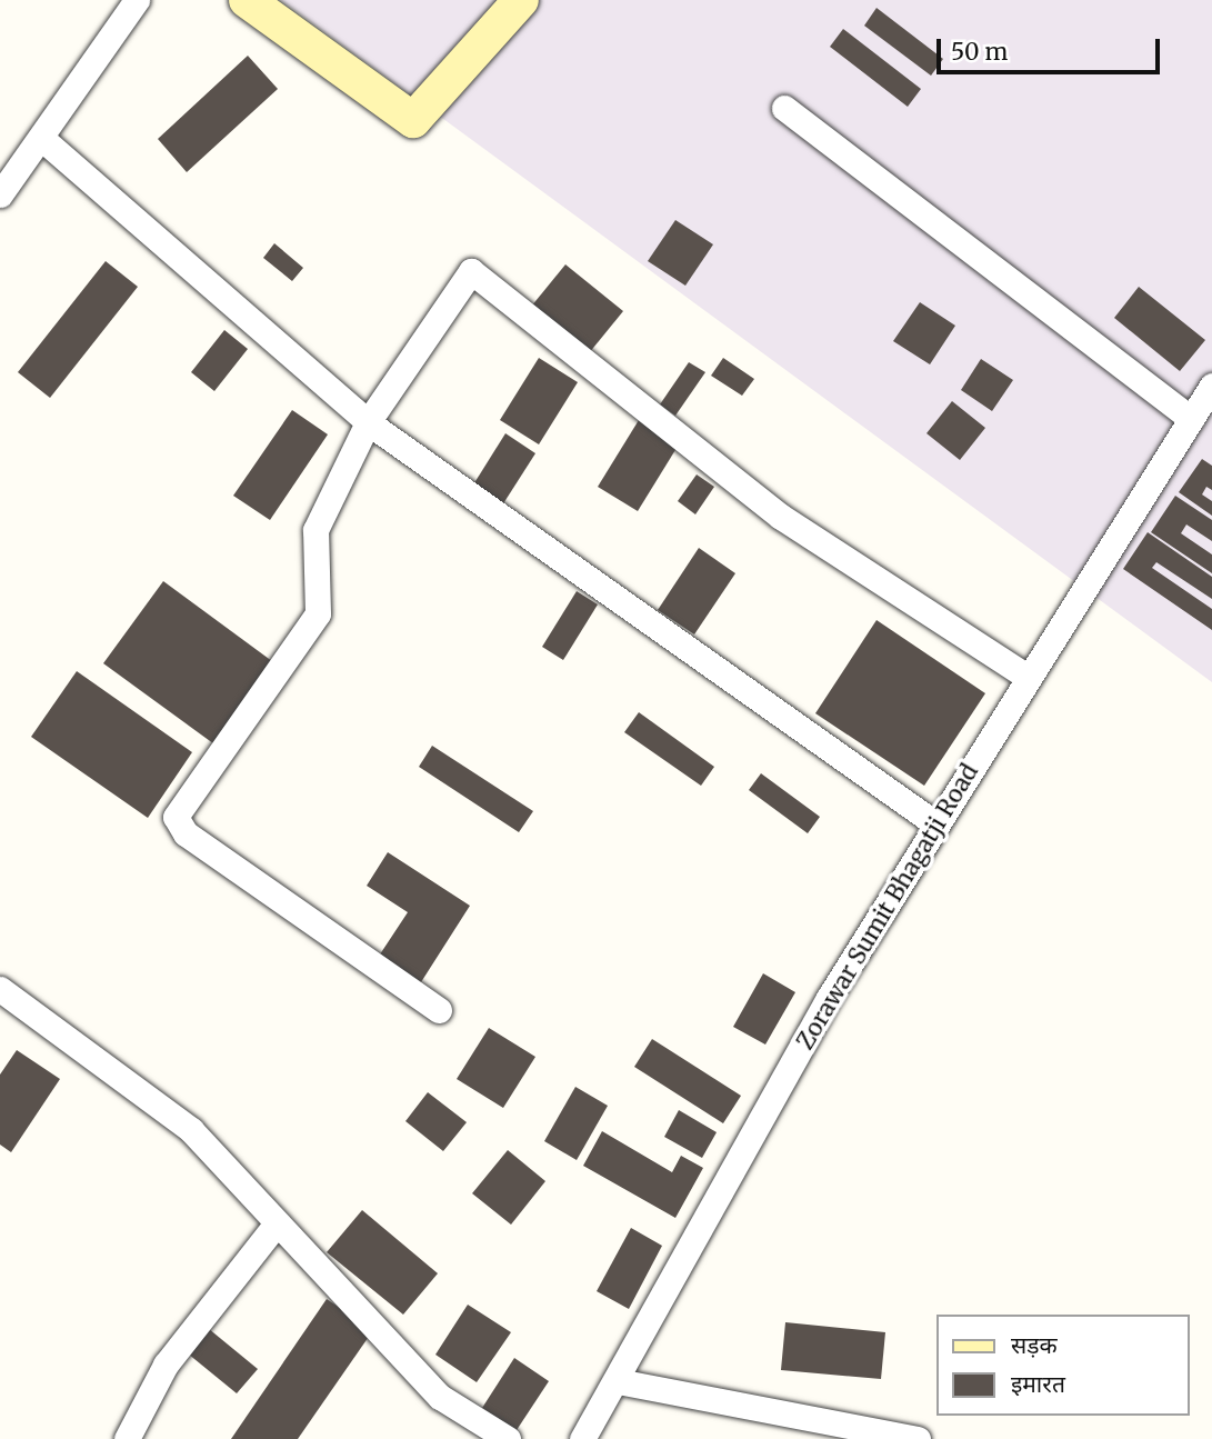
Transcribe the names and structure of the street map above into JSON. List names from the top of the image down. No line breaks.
{"streets":{"street":["Zorawar Sumit Bhagatji Road"]},"legend":["सड़क","इमारत"],"scale_bar":"50 m"}
